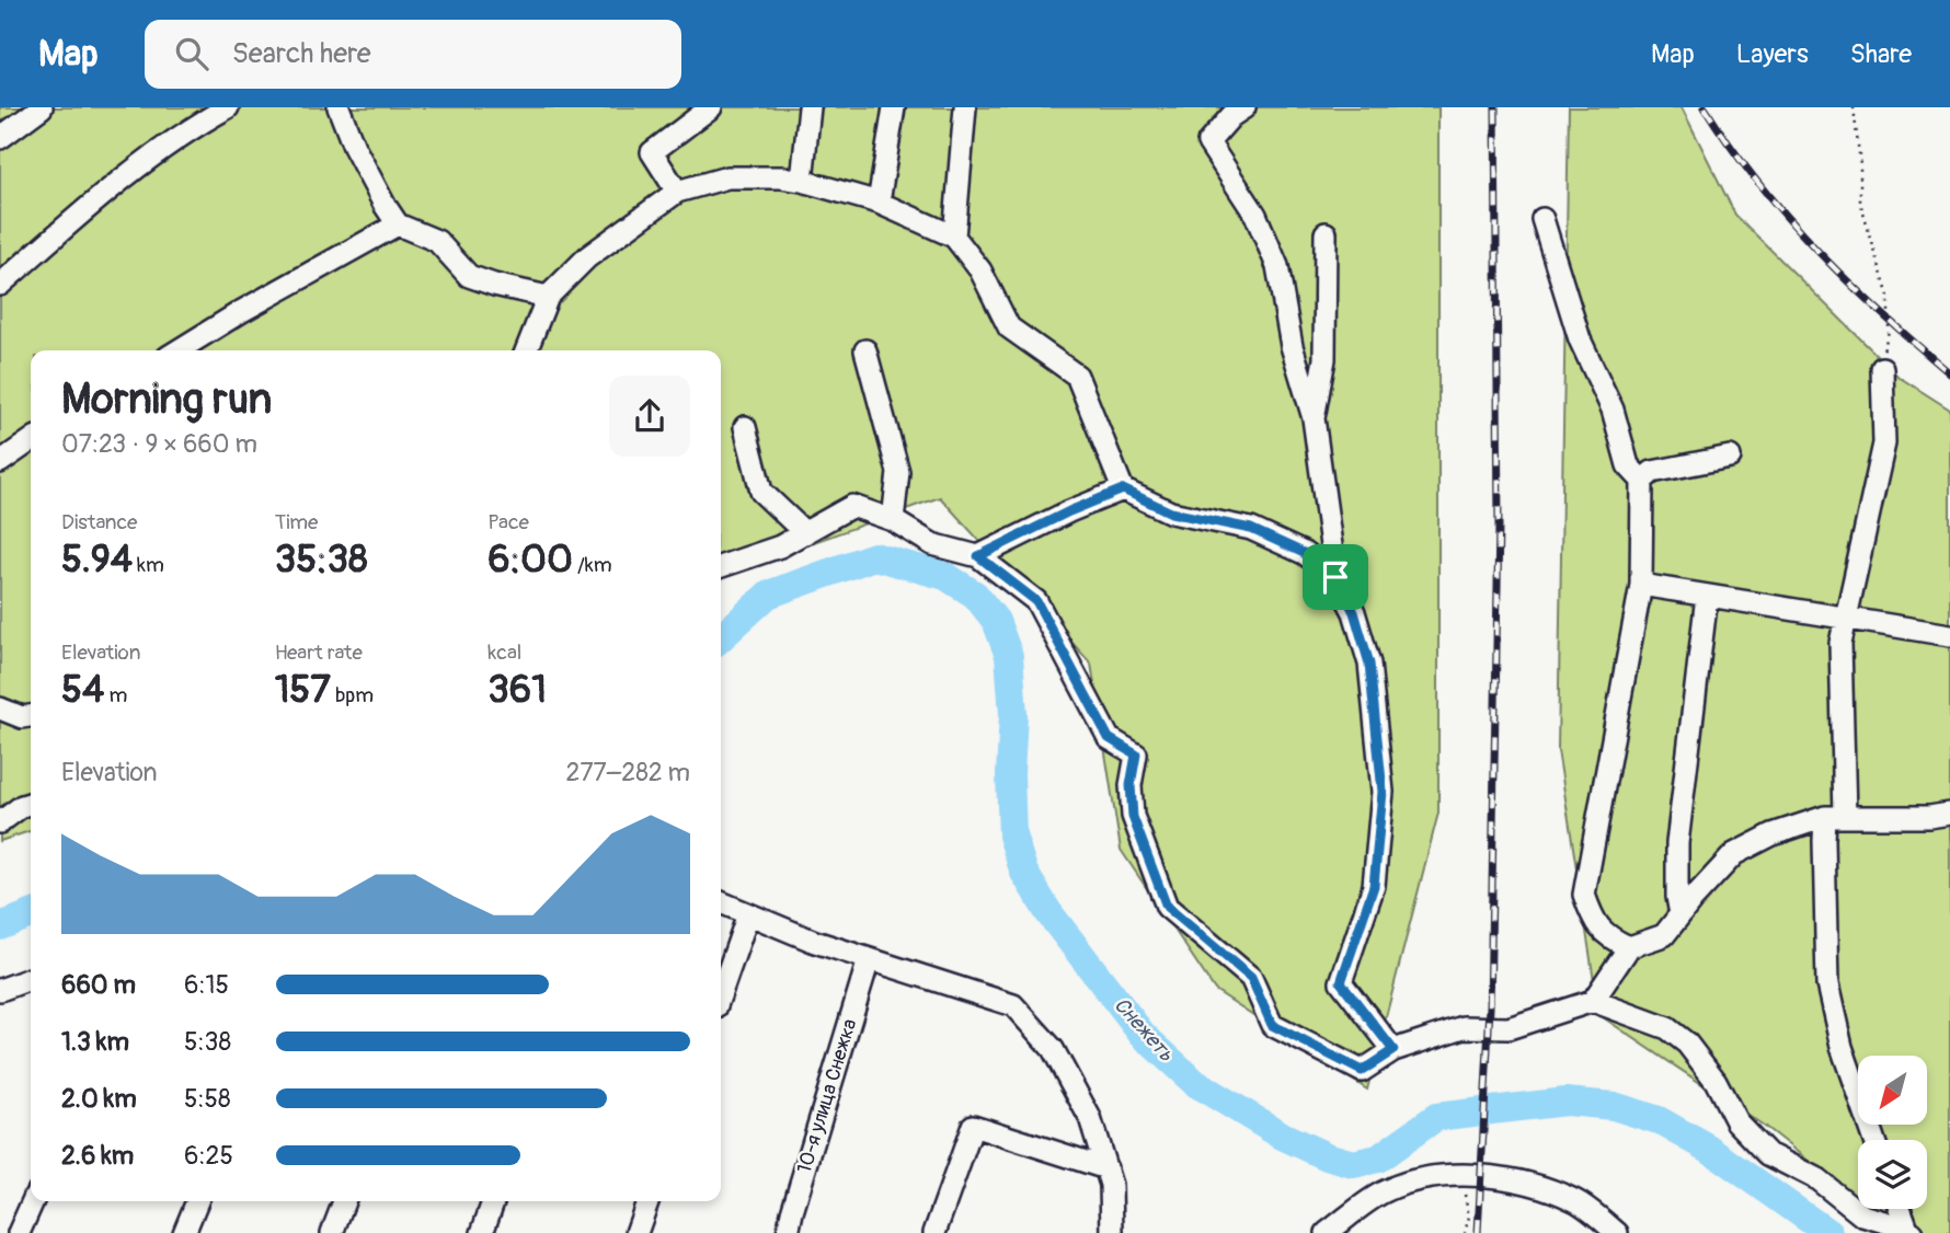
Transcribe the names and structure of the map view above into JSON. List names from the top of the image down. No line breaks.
{"streets":{"street":["10-я улица Снежка"]},"water":["Снежеть"],"north":"bottom left","page":{"header":"Map","search":"Search here","nav":["Map","Layers","Share"],"heading":["Morning run","07:23 · 9 × 660 m"],"stats":[["Distance","5.94 km"],["Time","35:38"],["Pace","6:00 /km"],["Elevation","54 m"],["Heart rate","157 bpm"],["kcal","361"]],"chart":["Elevation","277–282 m"],"list":[{"name":"660 m","note":"6:15"},{"name":"1.3 km","note":"5:38"},{"name":"2.0 km","note":"5:58"},{"name":"2.6 km","note":"6:25"}]}}
